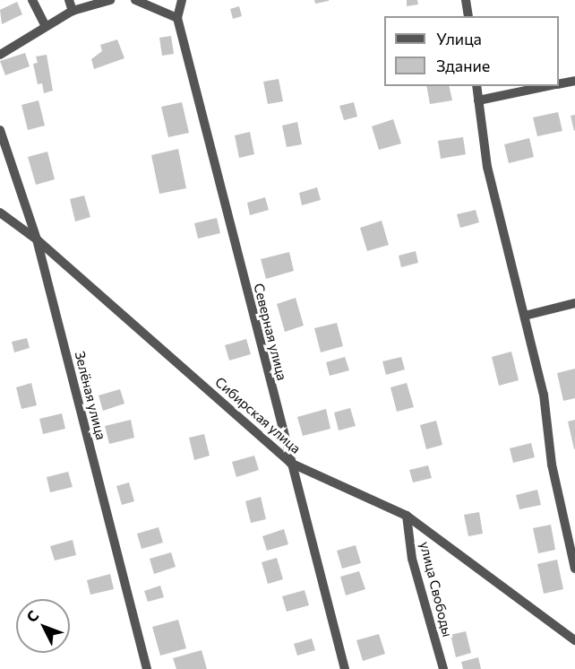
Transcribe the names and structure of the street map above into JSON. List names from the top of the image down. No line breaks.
{"streets":{"street":["Северная улица","Зелёная улица","Сибирская улица","улица Свободы"]},"crossings":[["Северная улица","Сибирская улица"],["Зелёная улица","Сибирская улица"],["Сибирская улица","улица Свободы"]],"legend":["Улица","Здание"],"north":"top left"}
